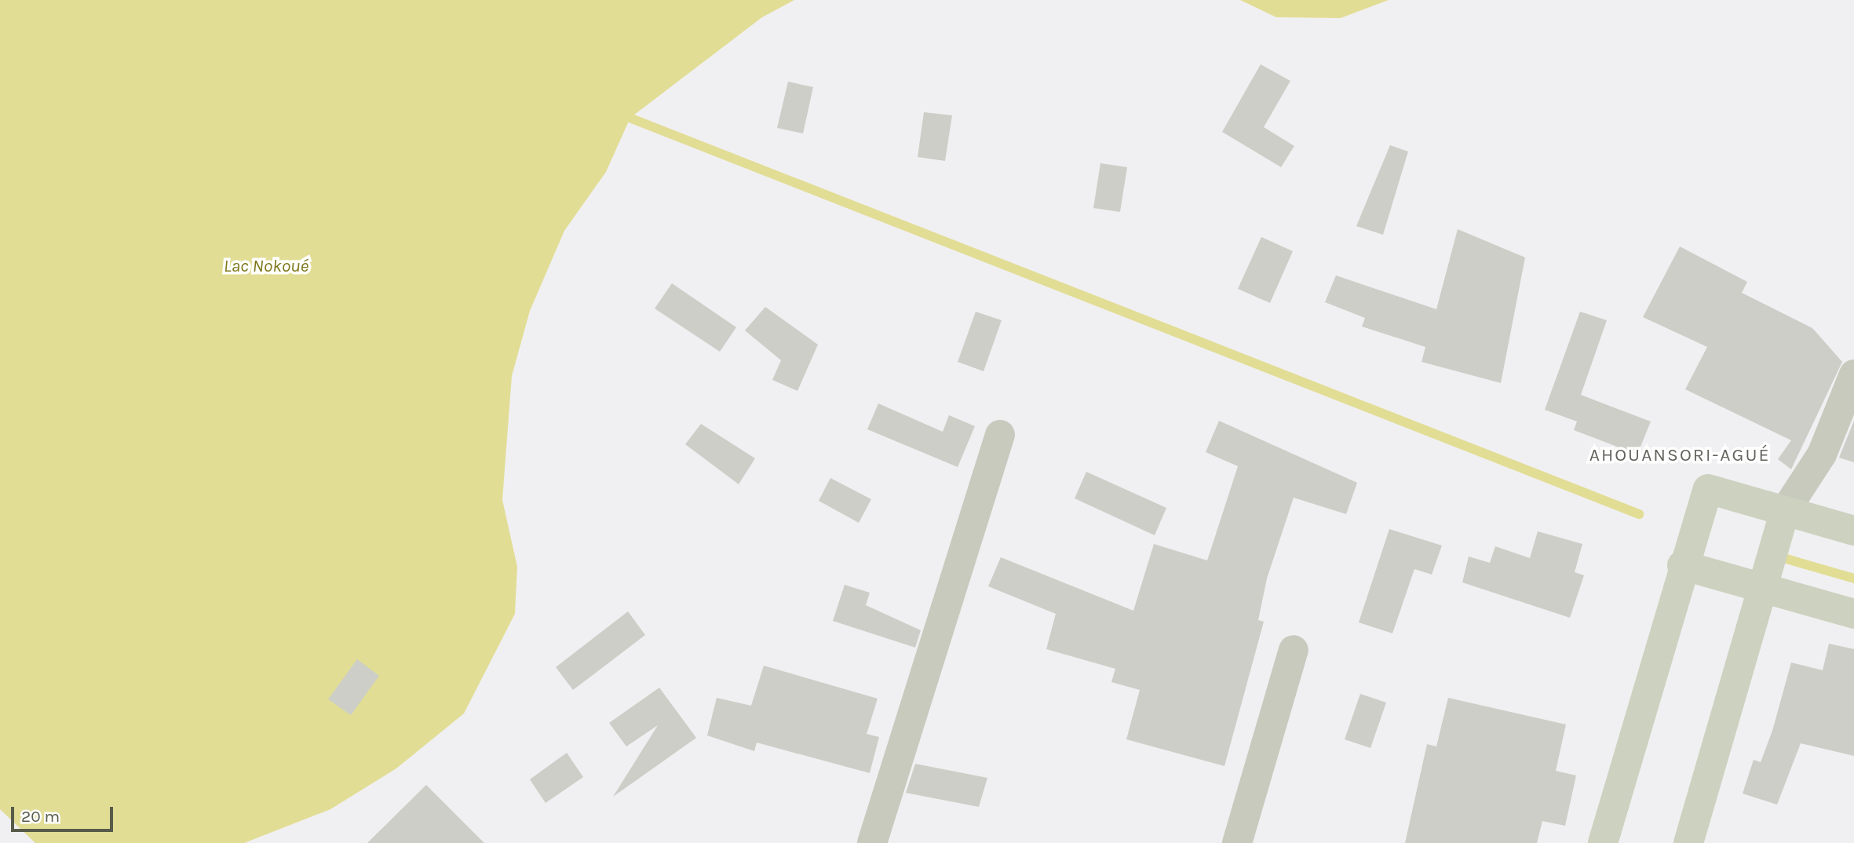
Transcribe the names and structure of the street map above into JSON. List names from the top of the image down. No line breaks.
{"districts":["AHOUANSORI-AGUÉ"],"water":["Lac Nokoué"],"scale_bar":"20 m"}
